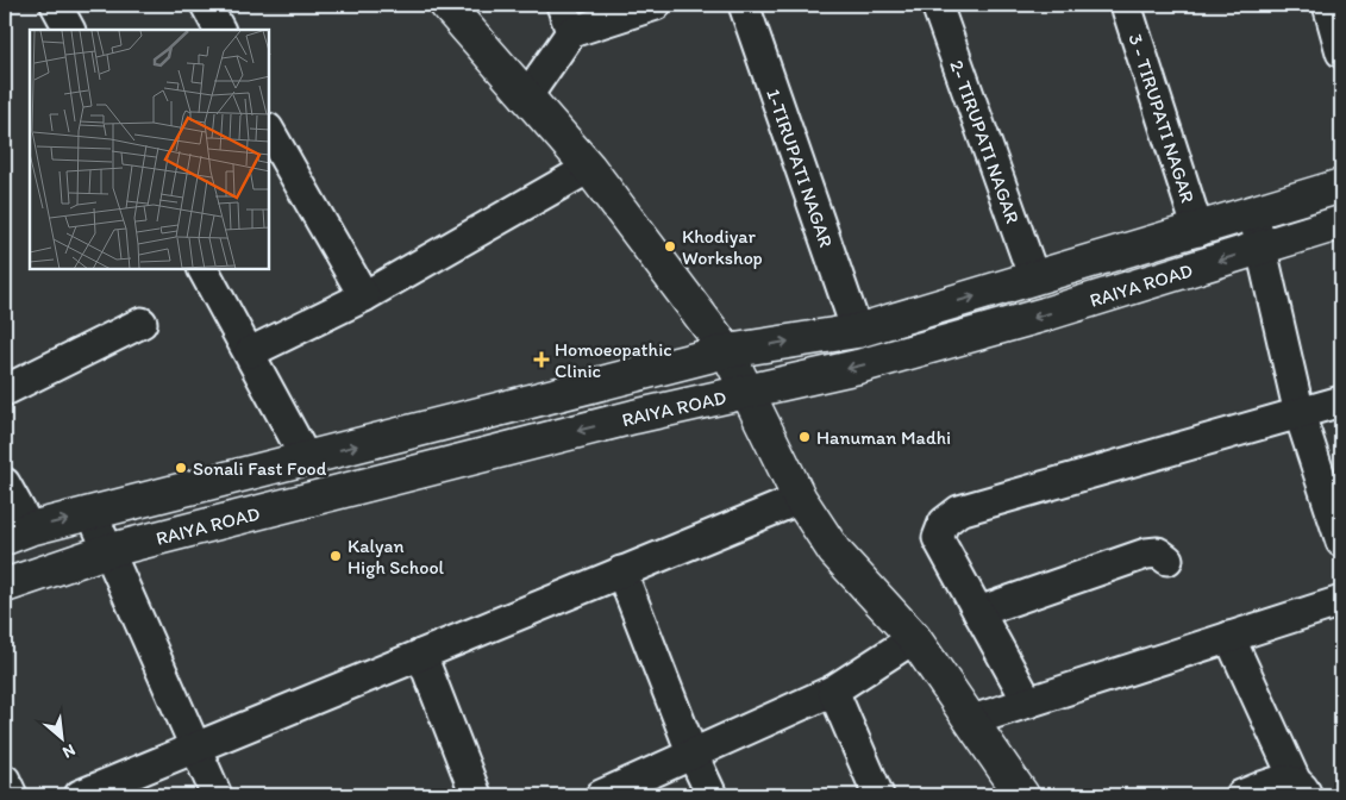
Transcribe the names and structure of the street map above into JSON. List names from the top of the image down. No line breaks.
{"streets":{"street":["3 - TIRUPATI NAGAR","2- TIRUPATI NAGAR","1-TIRUPATI NAGAR","RAIYA ROAD"]},"crossings":[["3 - TIRUPATI NAGAR","RAIYA ROAD"],["2- TIRUPATI NAGAR","RAIYA ROAD"],["1-TIRUPATI NAGAR","RAIYA ROAD"]],"places":{"other":["Khodiyar Workshop","Hanuman Madhi","Sonali Fast Food","Kalyan High School"],"health":["Homoeopathic Clinic"]},"north":"bottom right"}
